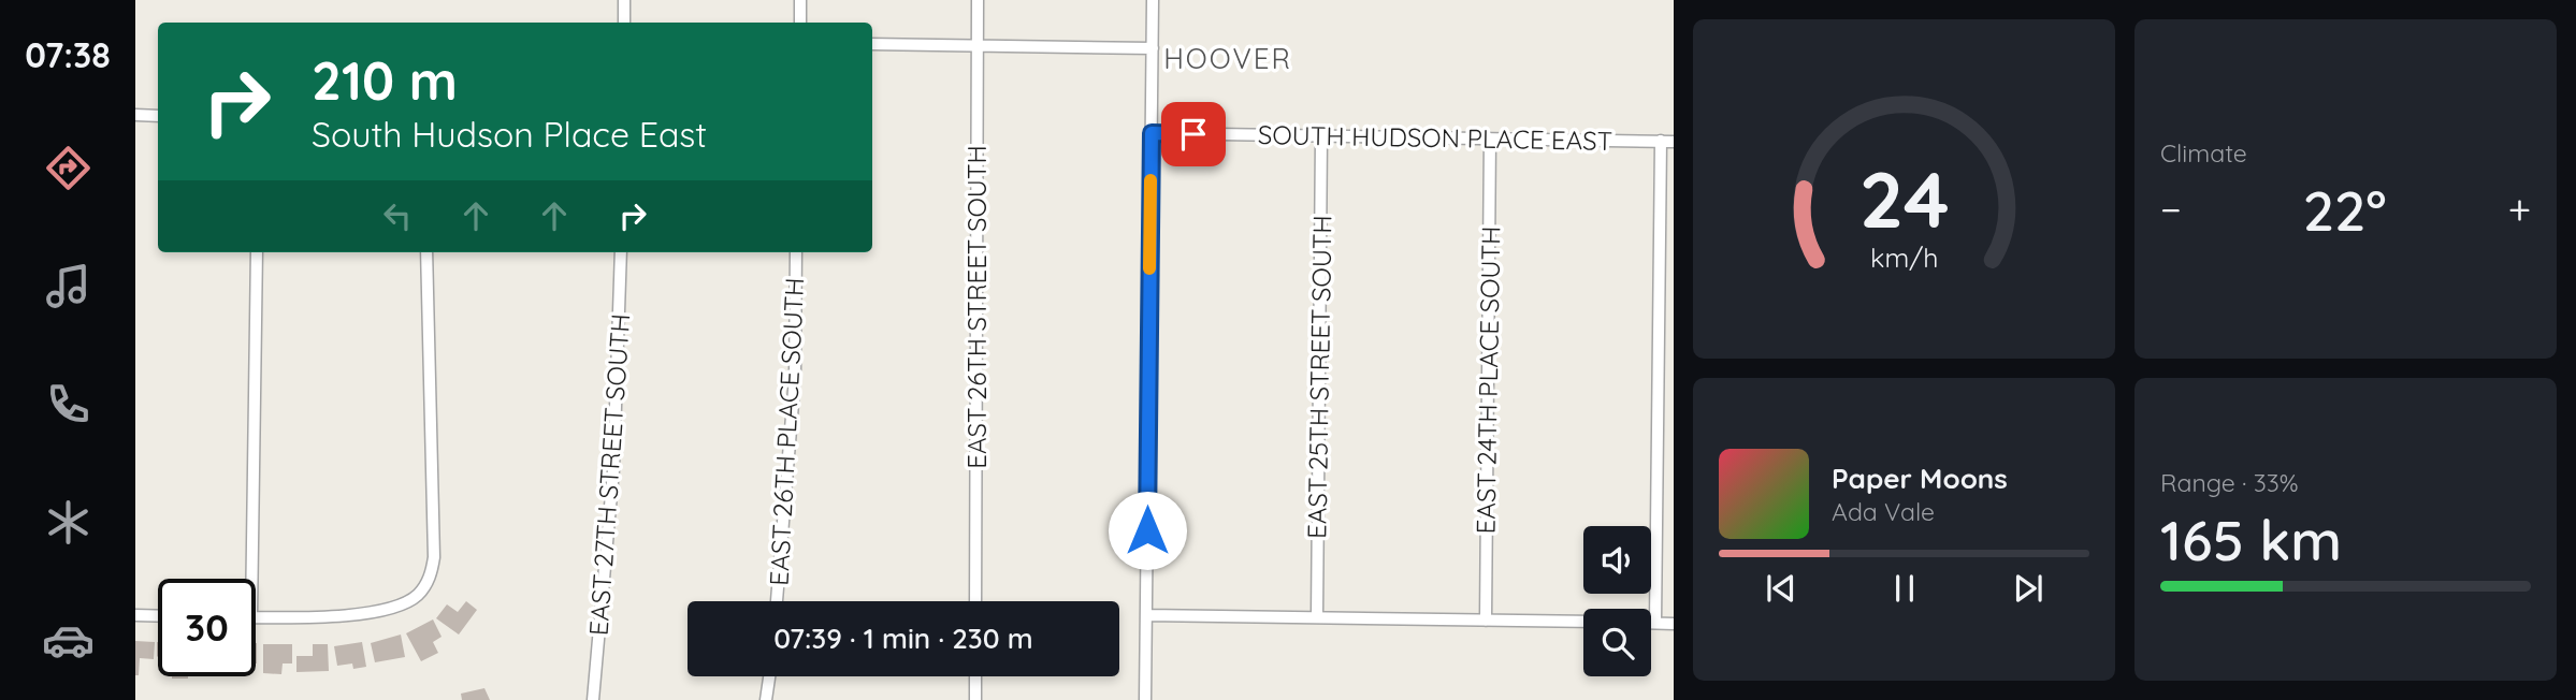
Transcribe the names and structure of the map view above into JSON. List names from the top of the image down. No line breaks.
{"streets":{"street":["SOUTH HUDSON PLACE EAST","EAST 26TH STREET SOUTH","EAST 25TH STREET SOUTH","EAST 24TH PLACE SOUTH","EAST 26TH PLACE SOUTH","EAST 27TH STREET SOUTH"]},"crossings":[["SOUTH HUDSON PLACE EAST","EAST 25TH STREET SOUTH"],["SOUTH HUDSON PLACE EAST","EAST 24TH PLACE SOUTH"]],"districts":["HOOVER"],"page":{"tabs":"07:38","tile":["Climate",["Range · 33%","165 km"]],"turn":["210 m","South Hudson Place East"],"heat":["−","22°","+"],"song":["Paper Moons","Ada Vale"],"limit":"30","trip":"07:39 · 1 min · 230 m","gauge":["24","km/h"]}}
